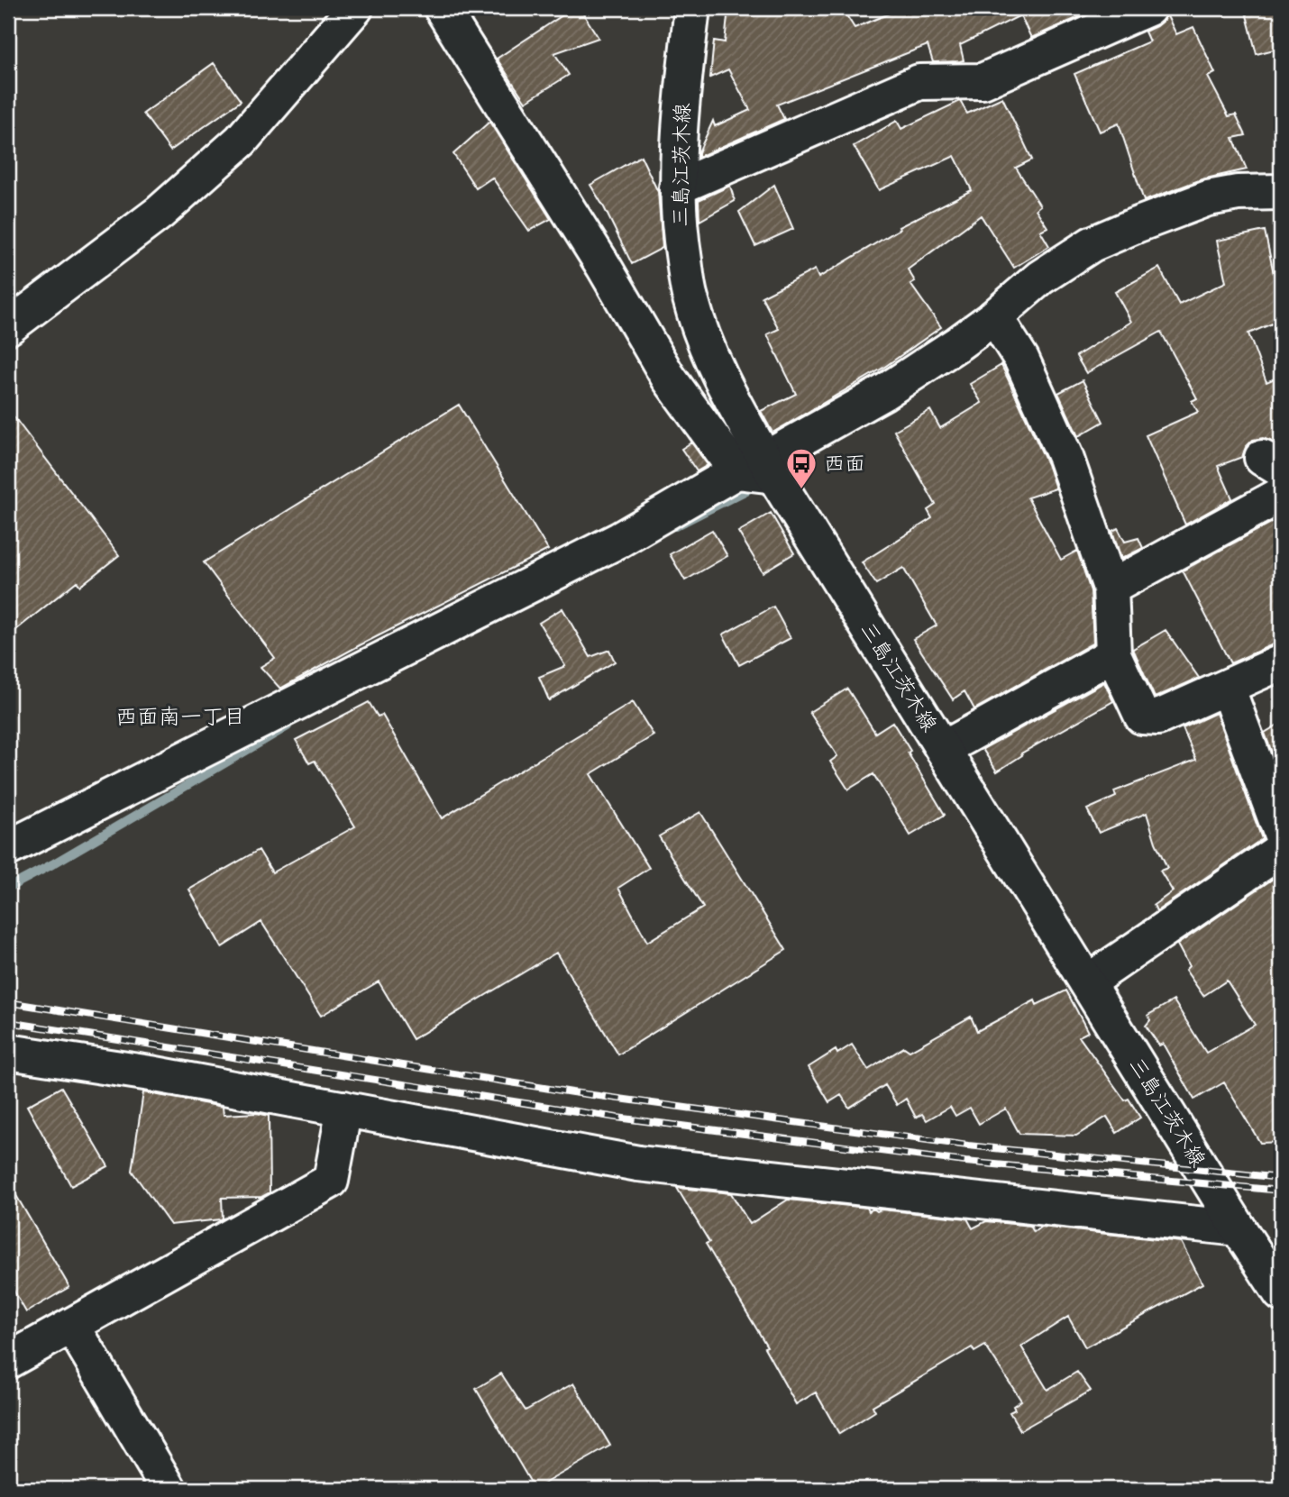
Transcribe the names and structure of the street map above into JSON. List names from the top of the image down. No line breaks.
{"streets":{"street":["三島江茨木線"]},"districts":["西面南一丁目"],"places":{"bus stop":["西面"]}}
